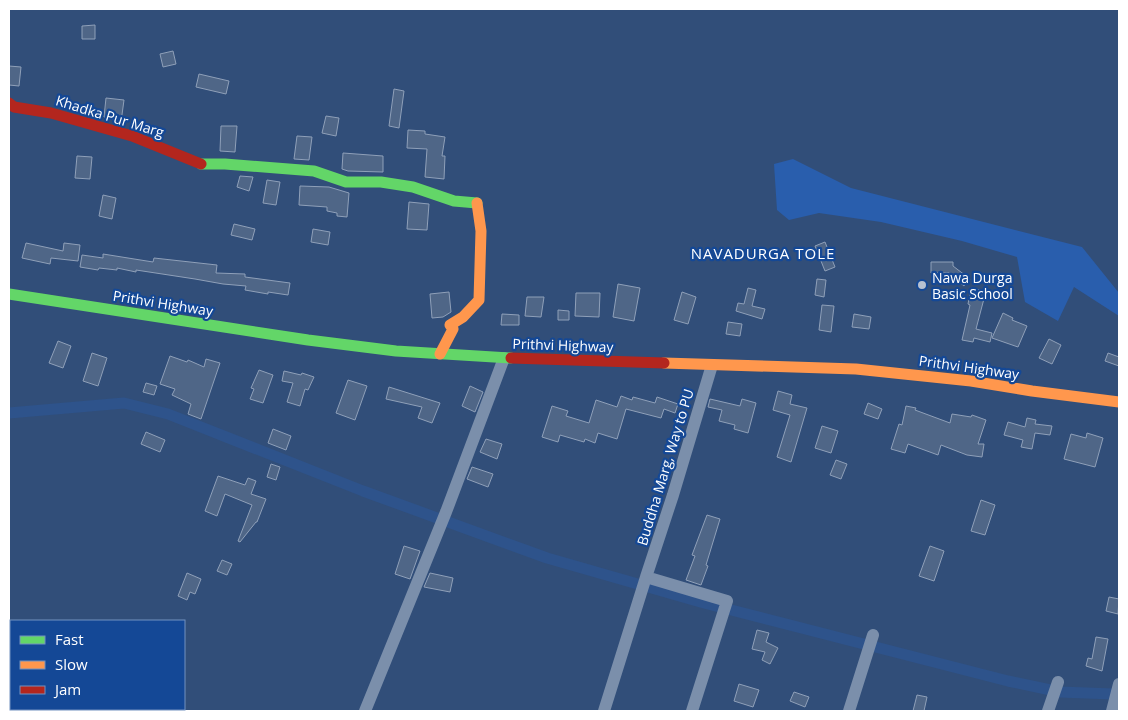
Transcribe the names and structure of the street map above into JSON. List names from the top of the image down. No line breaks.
{"streets":{"main road":["Khadka Pur Marg","Prithvi Highway"],"street":["Buddha Marg, Way to PU"]},"crossings":[["Khadka Pur Marg","Prithvi Highway"],["Prithvi Highway","Buddha Marg, Way to PU"]],"districts":["NAVADURGA TOLE"],"places":["Nawa Durga Basic School"],"legend":["Fast","Slow","Jam"]}
